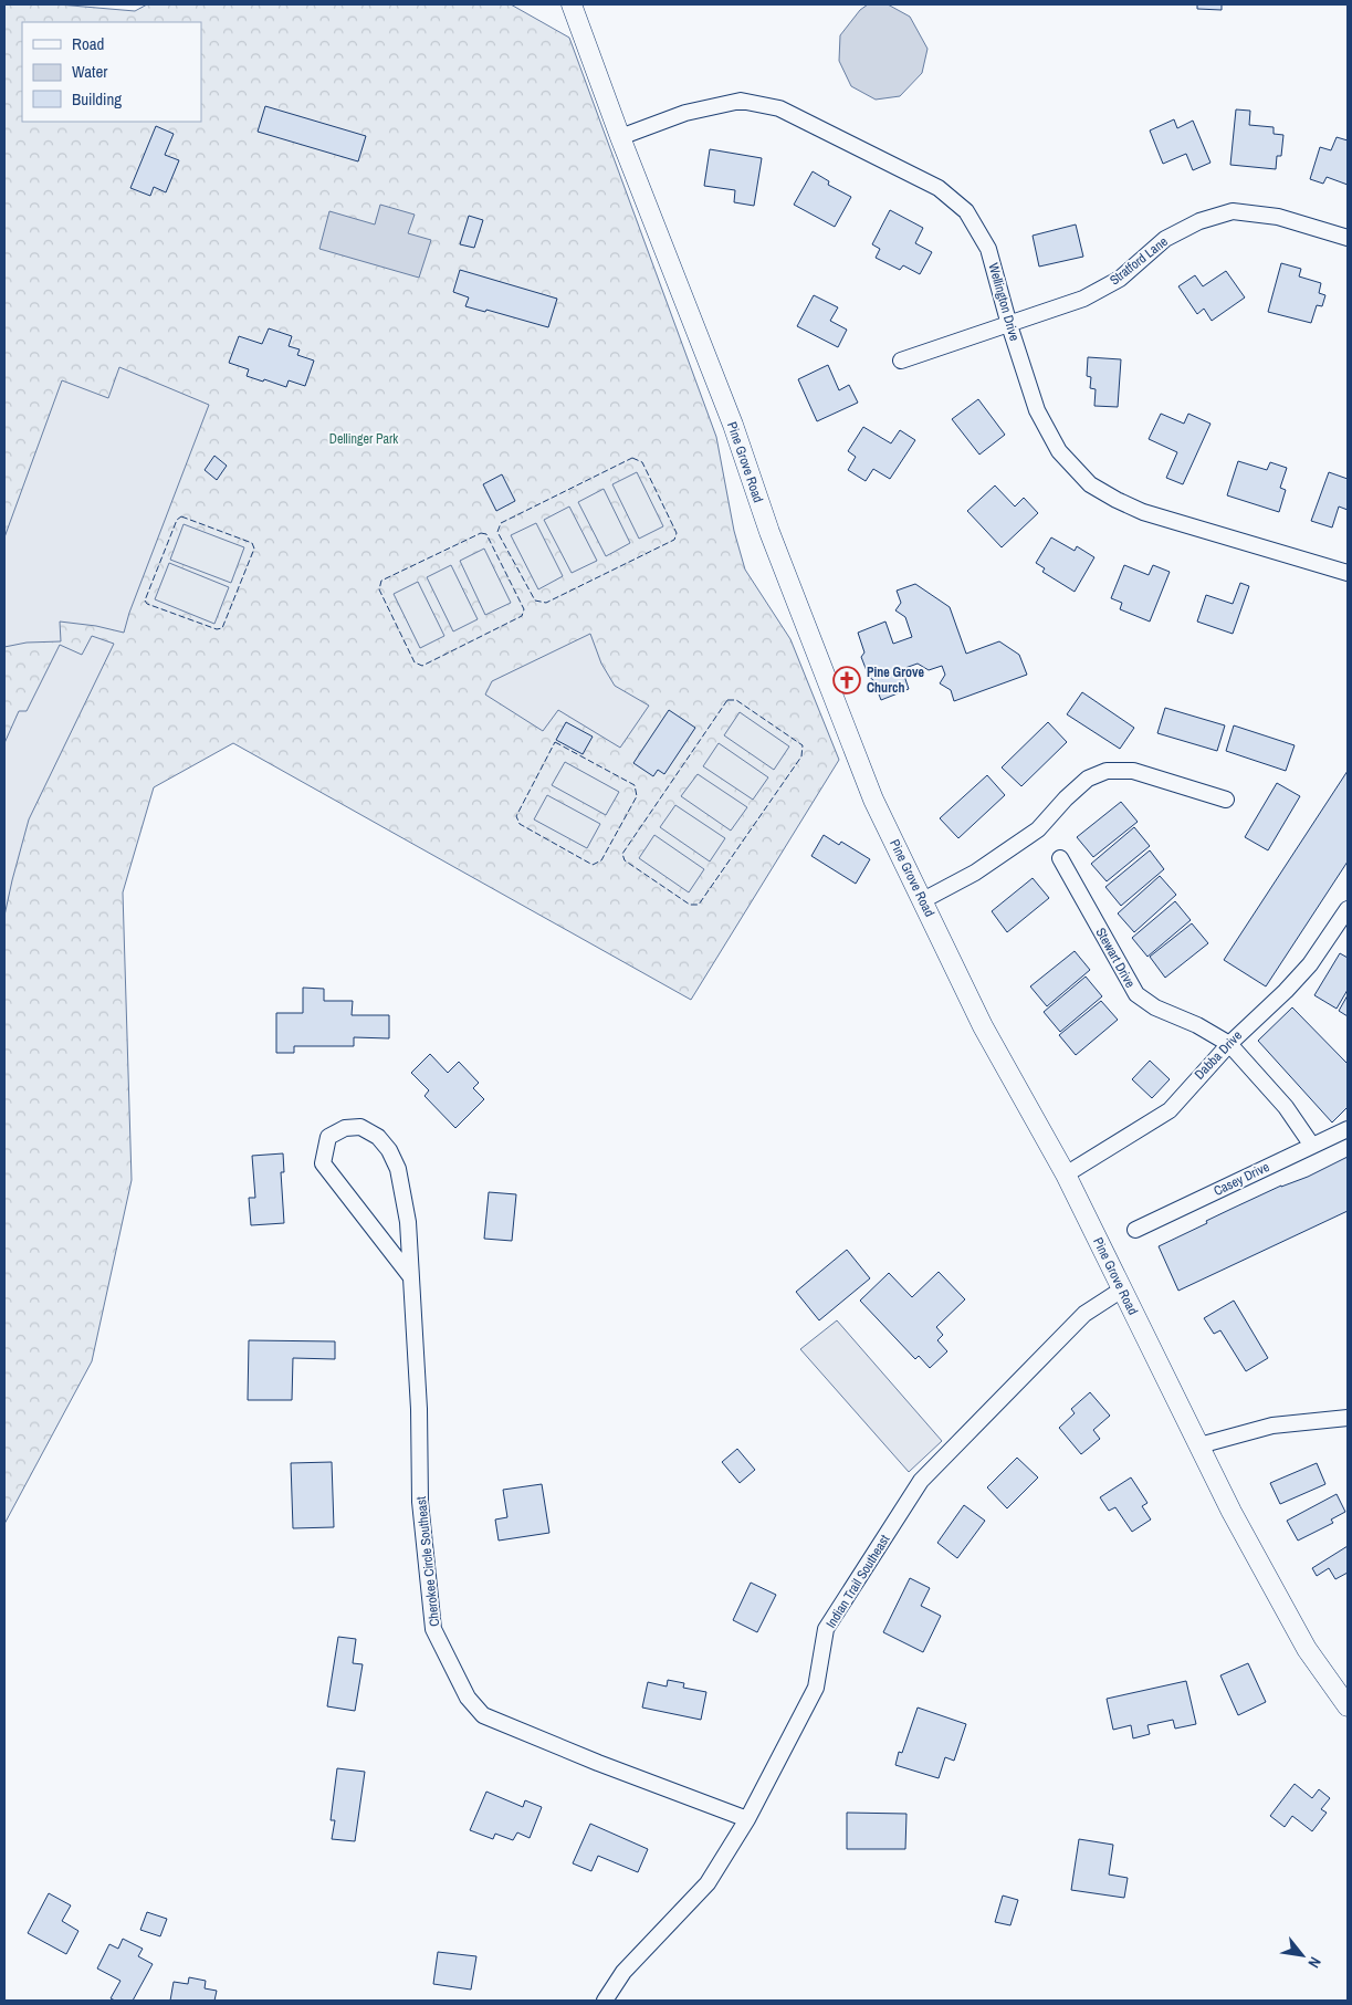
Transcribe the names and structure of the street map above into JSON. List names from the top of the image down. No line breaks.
{"streets":{"street":["Stratford Lane","Wellington Drive","Pine Grove Road","Stewart Drive","Dabba Drive","Casey Drive","Cherokee Circle Southeast","Indian Trail Southeast"]},"crossings":[["Stratford Lane","Wellington Drive"],["Wellington Drive","Pine Grove Road"],["Pine Grove Road","Dabba Drive"],["Pine Grove Road","Indian Trail Southeast"],["Stewart Drive","Dabba Drive"],["Stewart Drive","Casey Drive"],["Cherokee Circle Southeast","Indian Trail Southeast"]],"parks":["Dellinger Park"],"places":{"church":["Pine Grove Church"]},"legend":["Road","Water","Building"],"north":"bottom right"}
